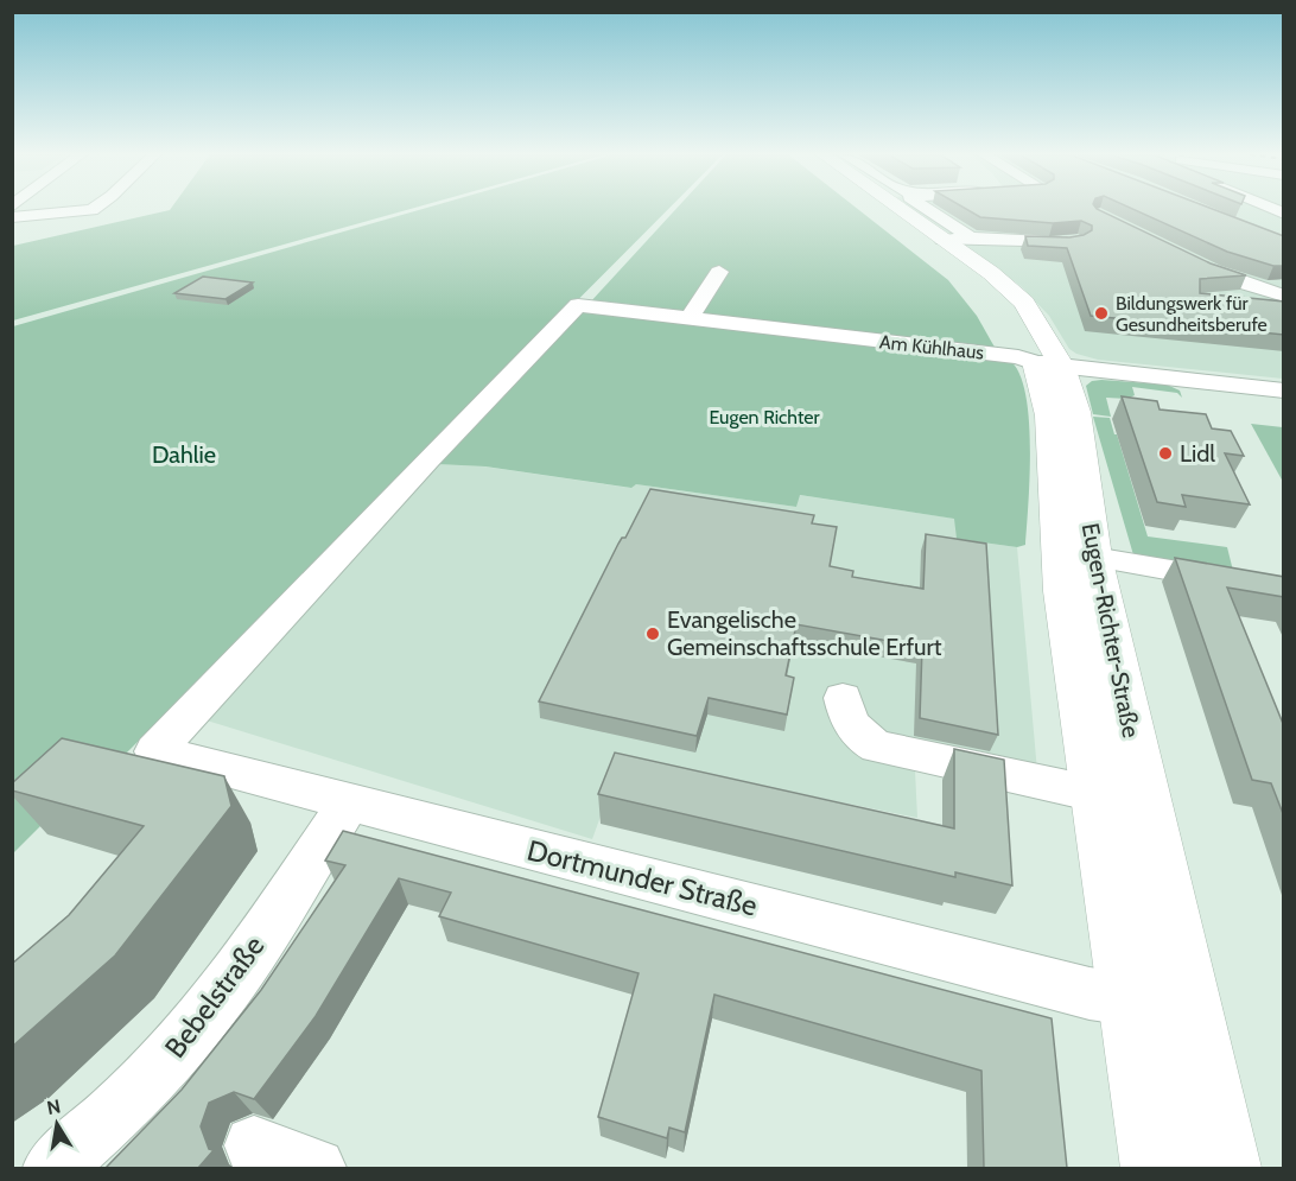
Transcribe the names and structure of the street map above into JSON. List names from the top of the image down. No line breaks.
{"streets":{"main road":["Eugen-Richter-Straße"],"street":["Am Kühlhaus","Dortmunder Straße","Bebelstraße"]},"crossings":[["Am Kühlhaus","Eugen-Richter-Straße"],["Am Kühlhaus","Dortmunder Straße"],["Eugen-Richter-Straße","Dortmunder Straße"],["Dortmunder Straße","Bebelstraße"]],"parks":["Eugen Richter","Dahlie"],"places":["Bildungswerk für Gesundheitsberufe","Lidl","Evangelische Gemeinschaftsschule Erfurt"],"north":"top"}
